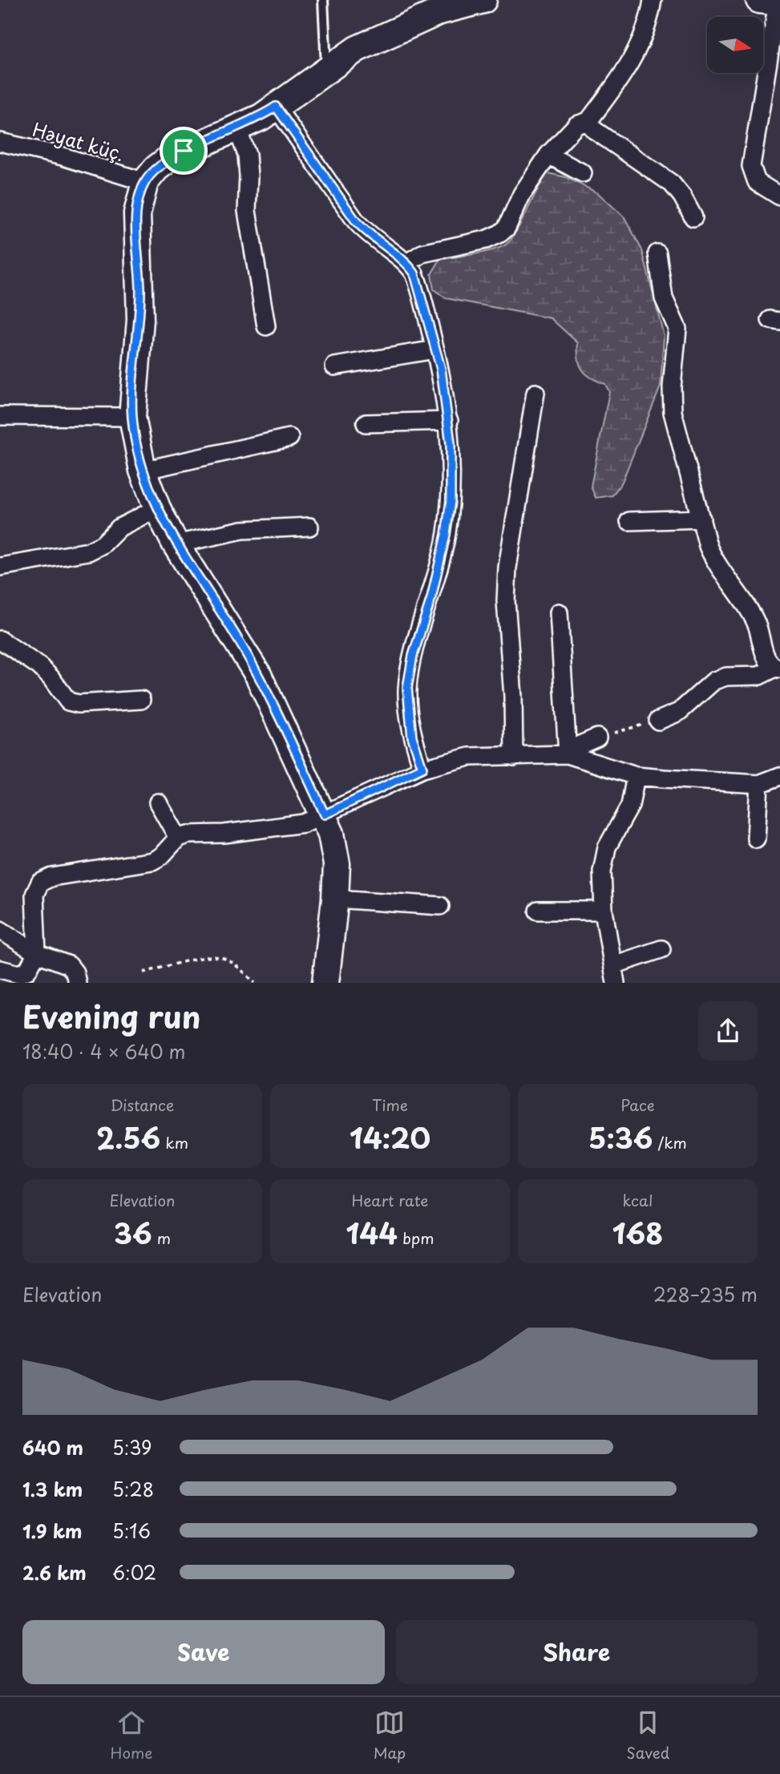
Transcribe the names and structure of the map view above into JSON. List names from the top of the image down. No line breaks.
{"streets":{"street":["Həyat küç."]},"north":"right","page":{"heading":["Evening run","18:40 · 4 × 640 m"],"stats":[["Distance","2.56 km"],["Time","14:20"],["Pace","5:36 /km"],["Elevation","36 m"],["Heart rate","144 bpm"],["kcal","168"]],"chart":["Elevation","228–235 m"],"list":[{"name":"640 m","note":"5:39"},{"name":"1.3 km","note":"5:28"},{"name":"1.9 km","note":"5:16"},{"name":"2.6 km","note":"6:02"}],"buttons":["Save","Share"],"tabs":["Home","Map","Saved"]}}
